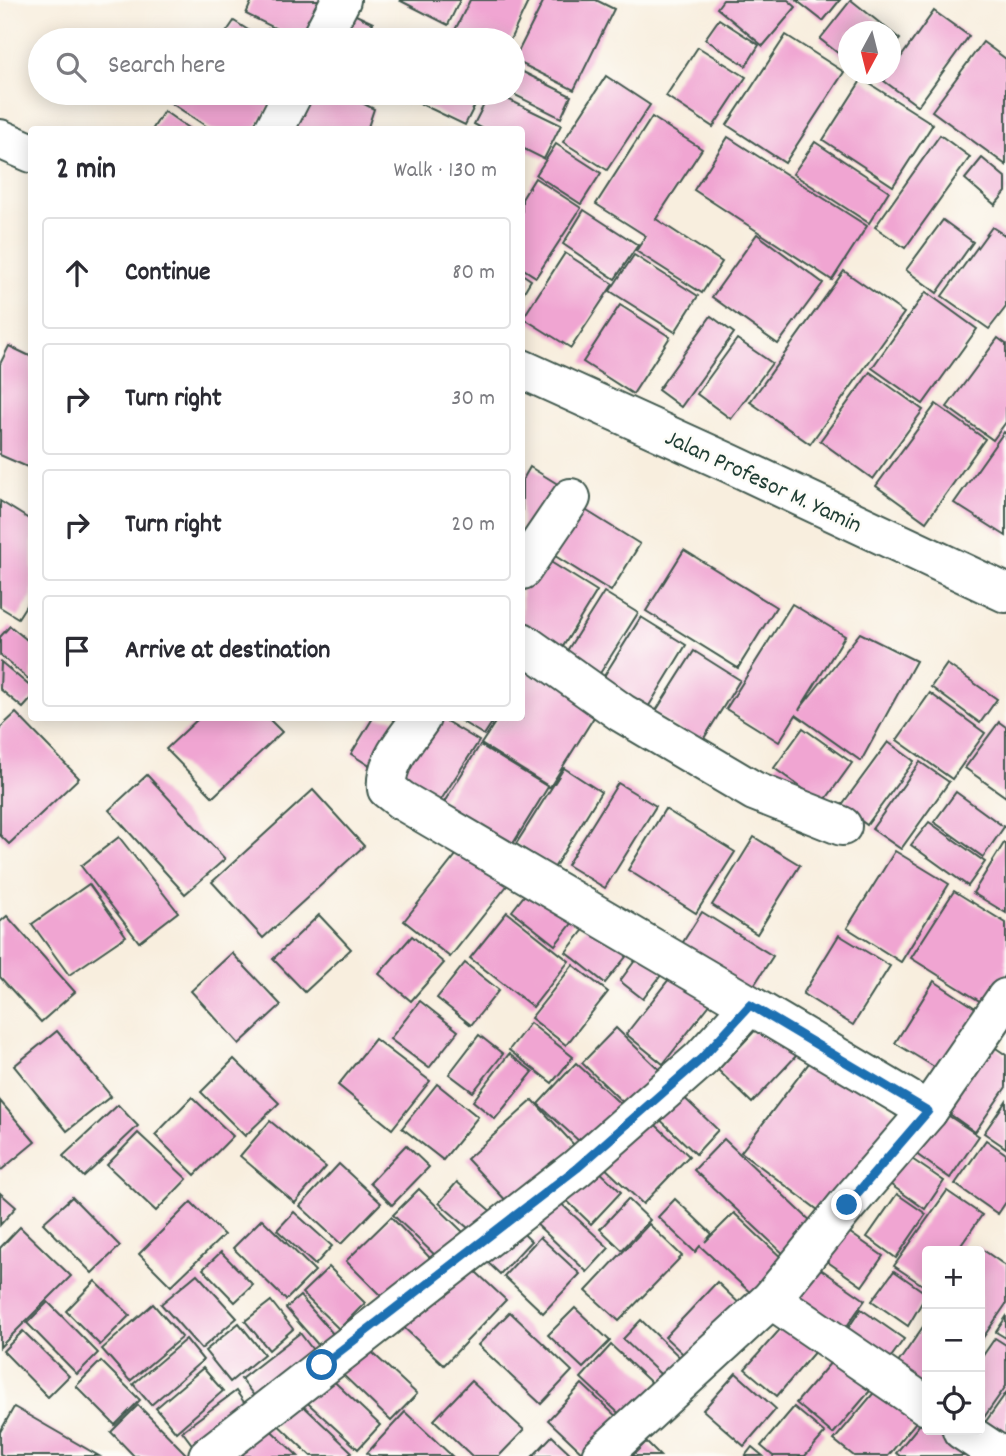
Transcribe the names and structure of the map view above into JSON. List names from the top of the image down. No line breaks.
{"streets":{"street":["Jalan Profesor M. Yamin"]},"north":"bottom","page":{"search":"Search here","heading":["2 min","Walk · 130 m"],"list":[["Continue","80 m"],["Turn right","30 m"],["Turn right","20 m"],"Arrive at destination"],"map_buttons":["+","−"]}}
